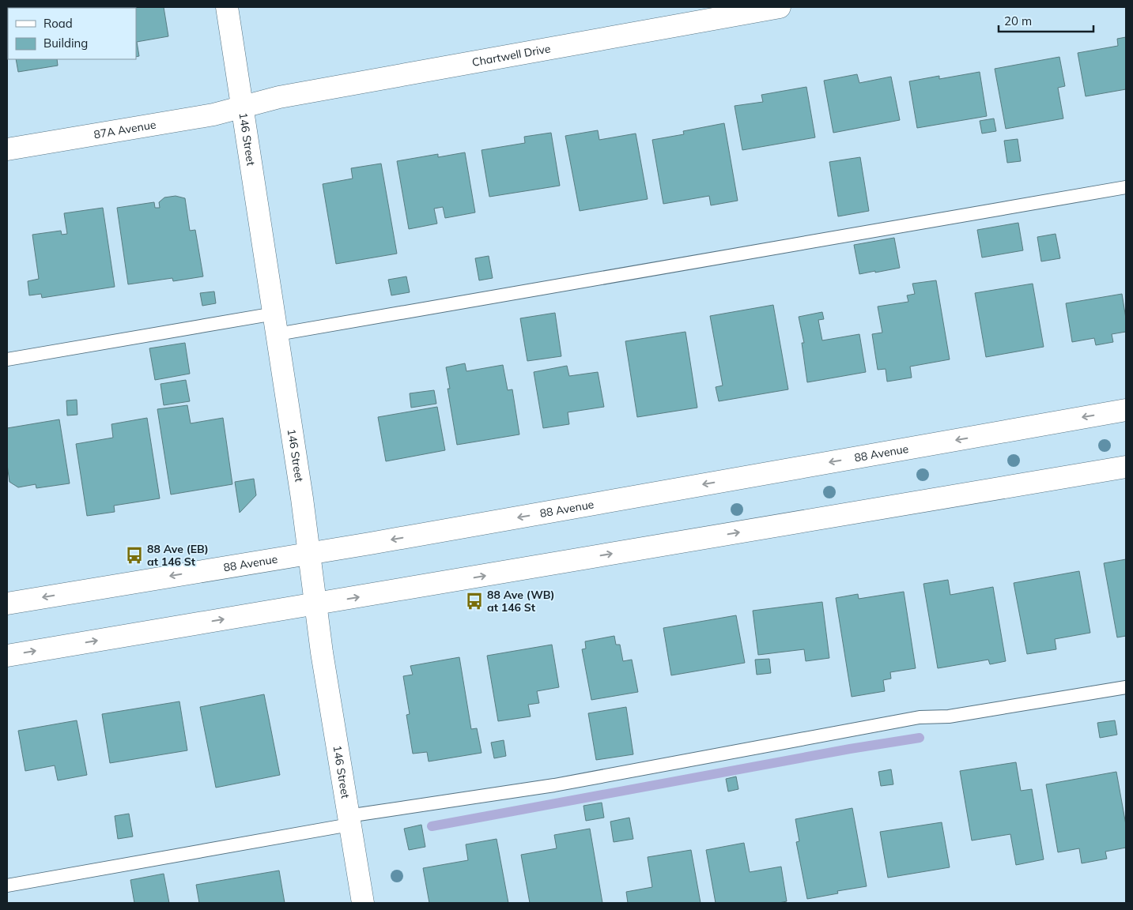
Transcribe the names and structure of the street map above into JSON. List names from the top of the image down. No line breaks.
{"streets":{"main road":["Chartwell Drive","87A Avenue","146 Street","88 Avenue"]},"crossings":[["Chartwell Drive","87A Avenue"],["Chartwell Drive","146 Street"],["87A Avenue","146 Street"],["146 Street","88 Avenue"]],"places":{"bus stop":["88 Ave (EB) at 146 St","88 Ave (WB) at 146 St"]},"legend":["Road","Building"],"scale_bar":"20 m"}
